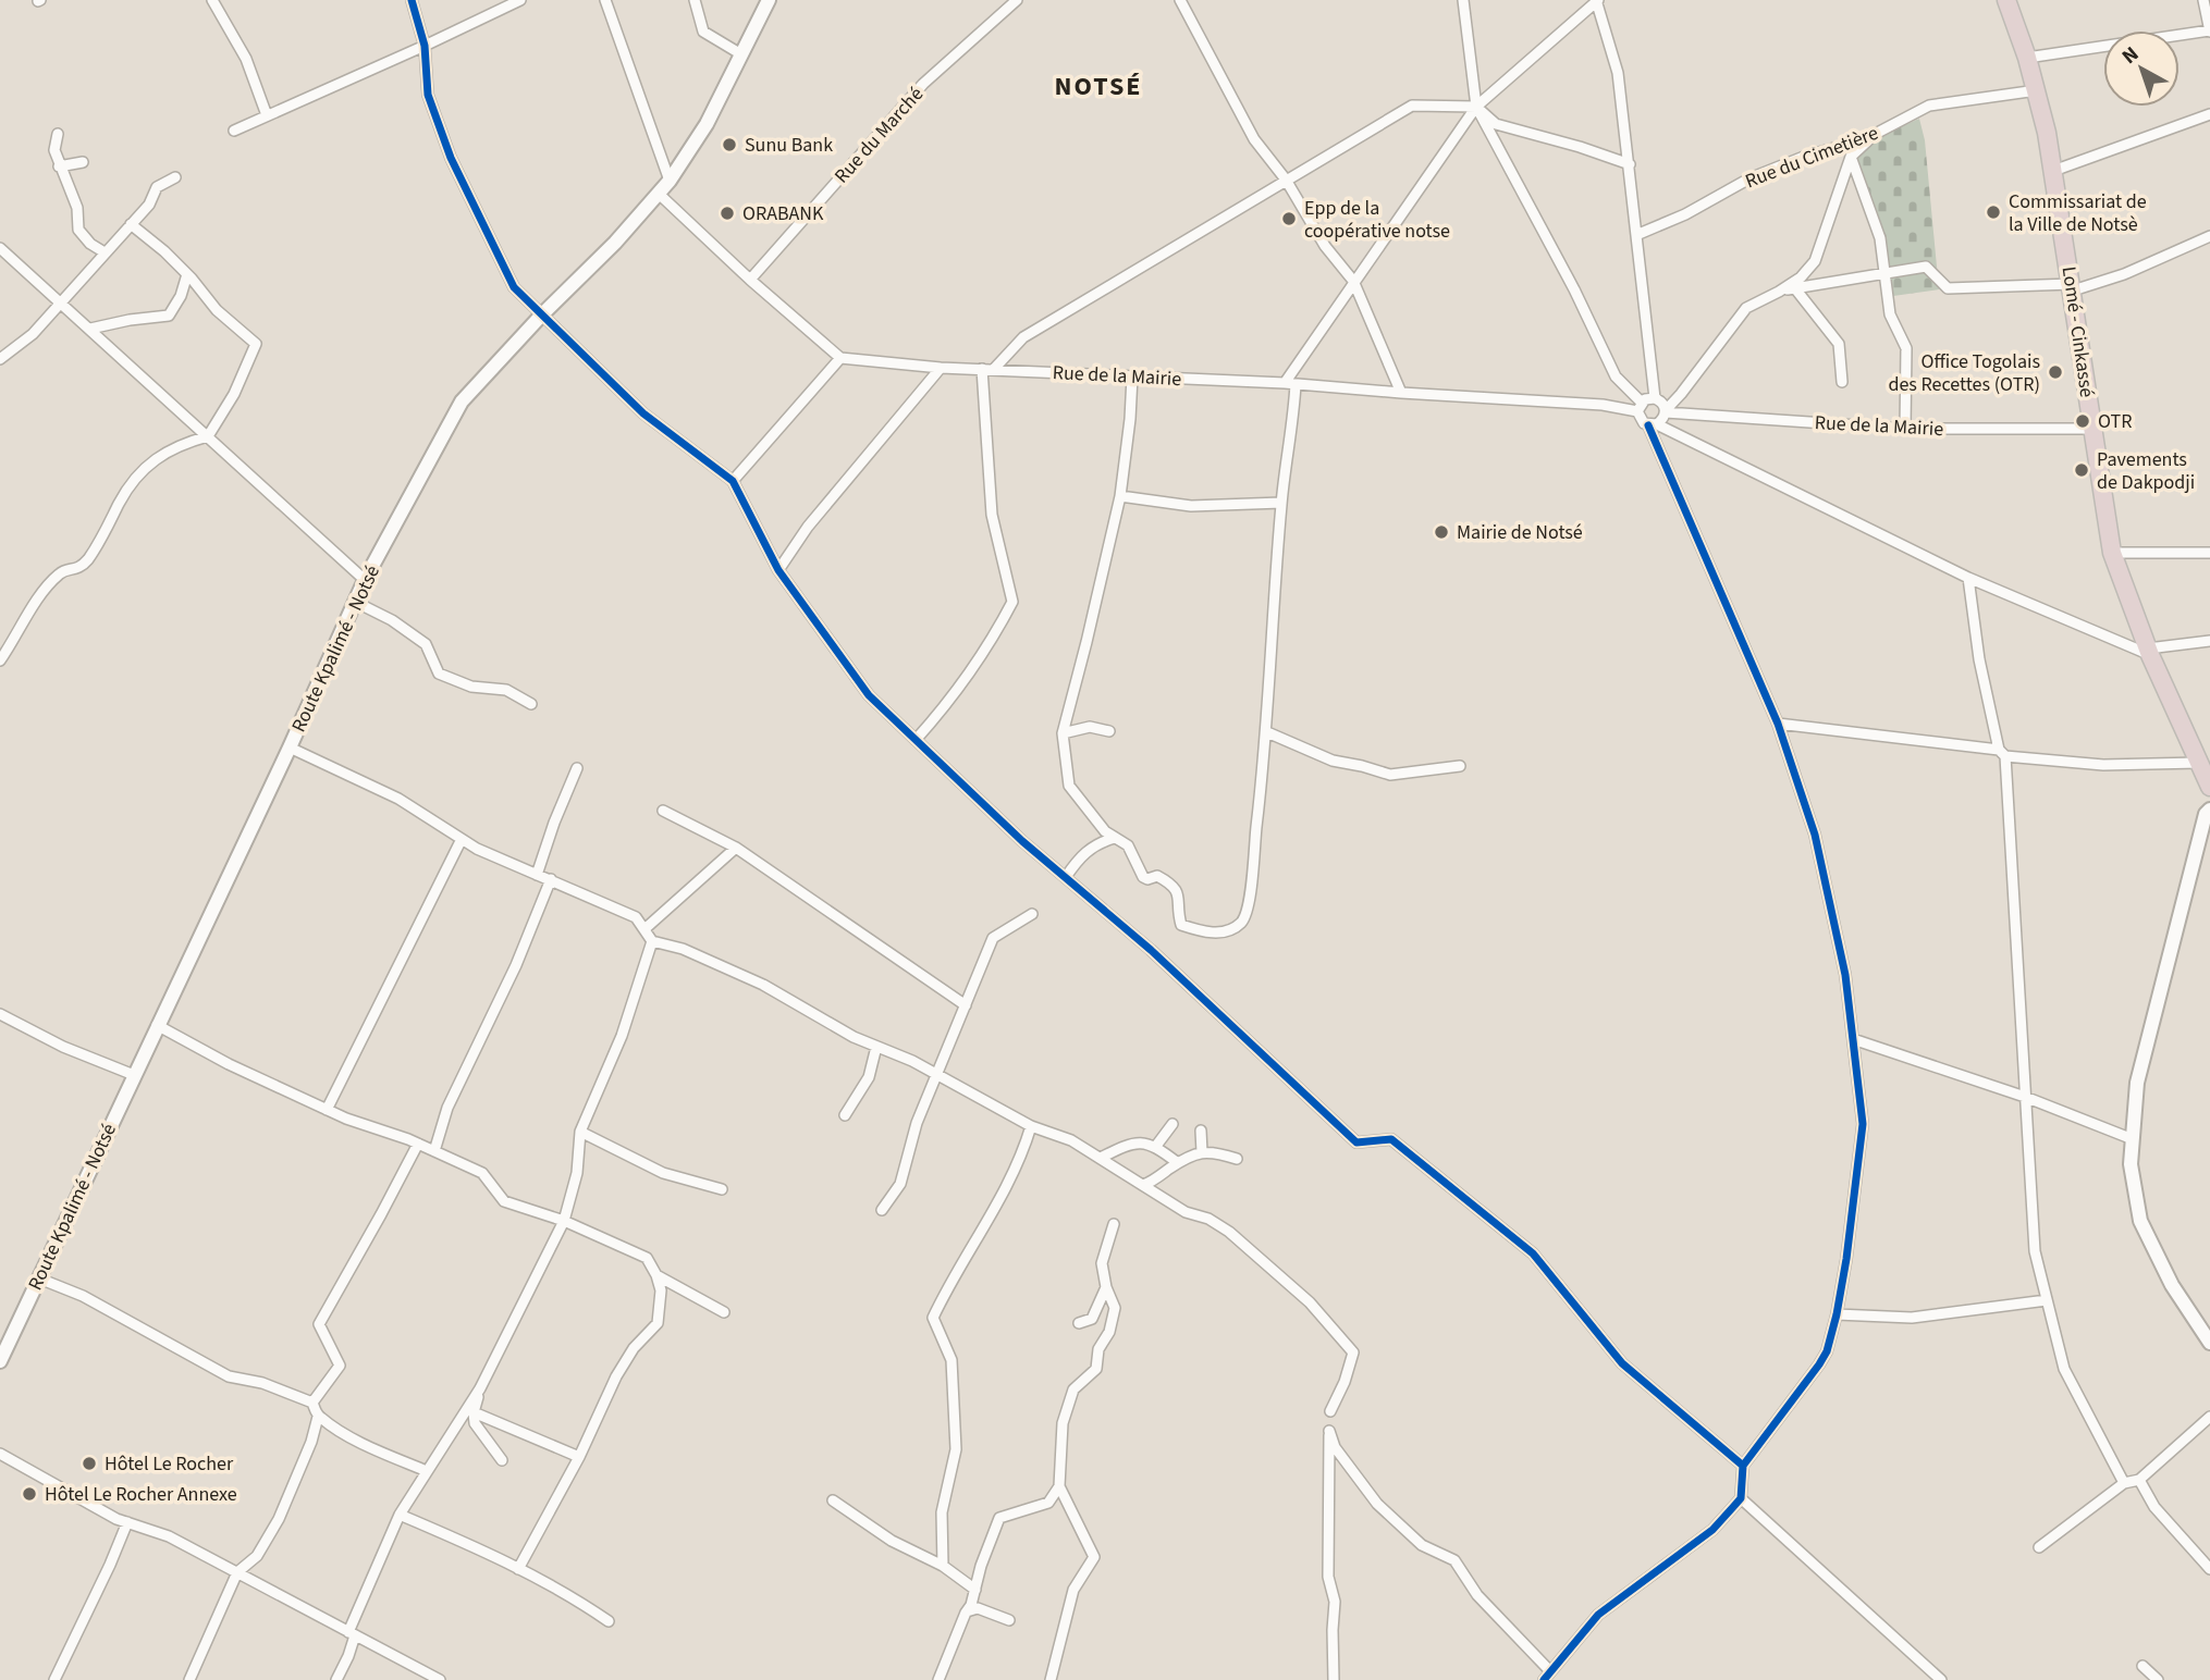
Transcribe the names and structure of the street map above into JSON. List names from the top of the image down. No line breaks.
{"streets":{"highway":["Lomé - Cinkassé"],"main road":["Route Kpalimé - Notsé"],"street":["Rue du Marché","Rue du Cimetière","Rue de la Mairie"]},"crossings":[["Rue du Cimetière","Lomé - Cinkassé"],["Lomé - Cinkassé","Rue de la Mairie"]],"districts":["NOTSÉ"],"places":["Sunu Bank","Commissariat de la Ville de Notsè","ORABANK","Epp de la coopérative notse","Office Togolais des Recettes (OTR)","OTR","Pavements de Dakpodji","Mairie de Notsé","Hôtel Le Rocher","Hôtel Le Rocher Annexe"],"north":"top left"}
